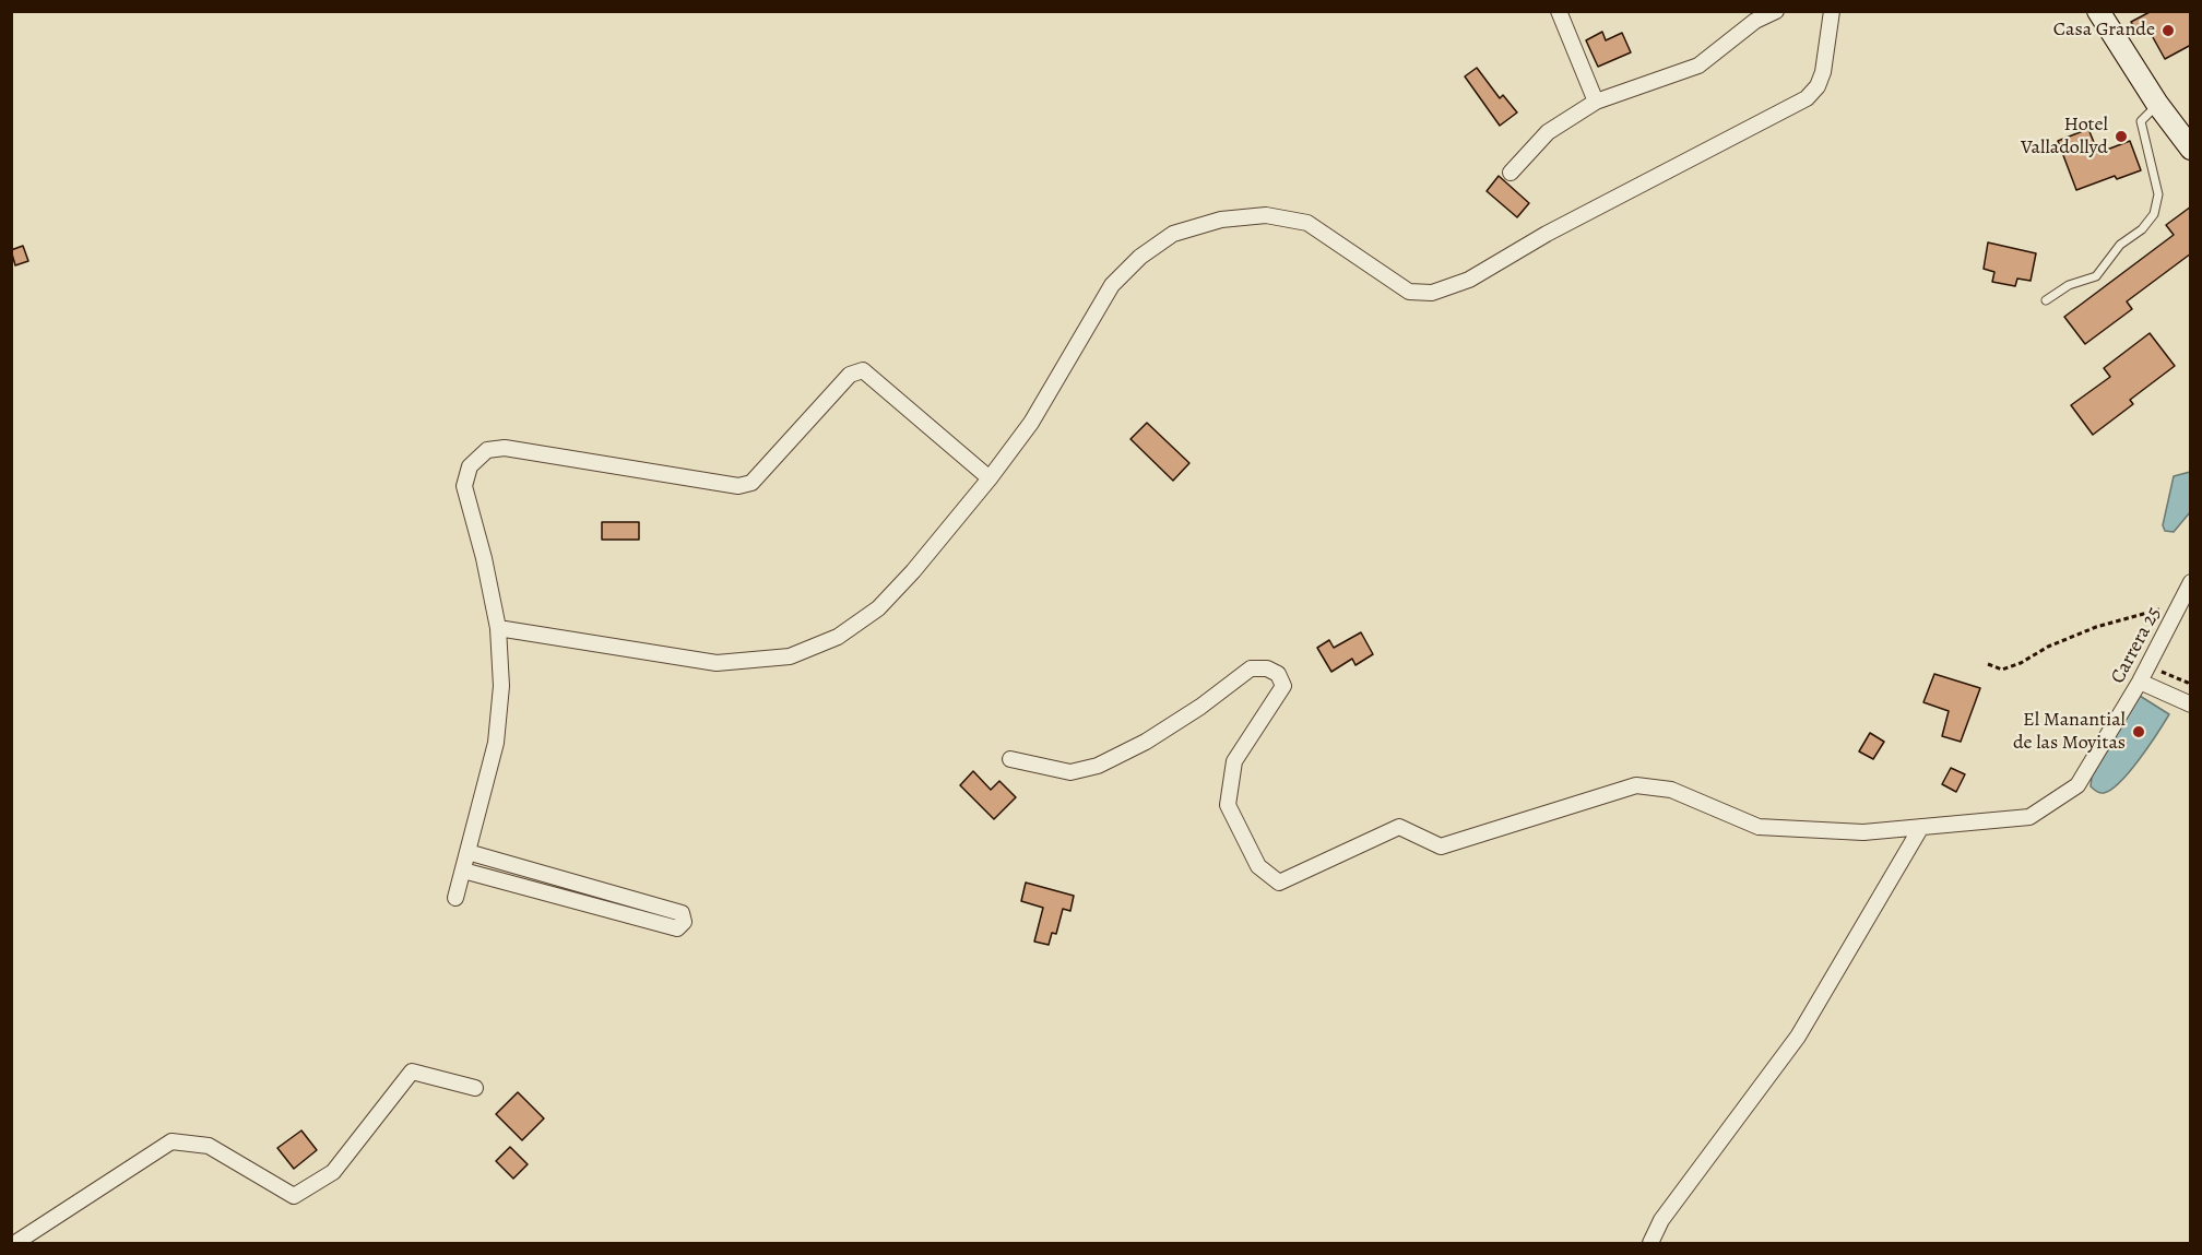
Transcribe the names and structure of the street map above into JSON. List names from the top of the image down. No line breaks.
{"streets":{"street":["Carrera 25"]},"places":["Casa Grande","Hotel Valladollyd","El Manantial de las Moyitas"]}
